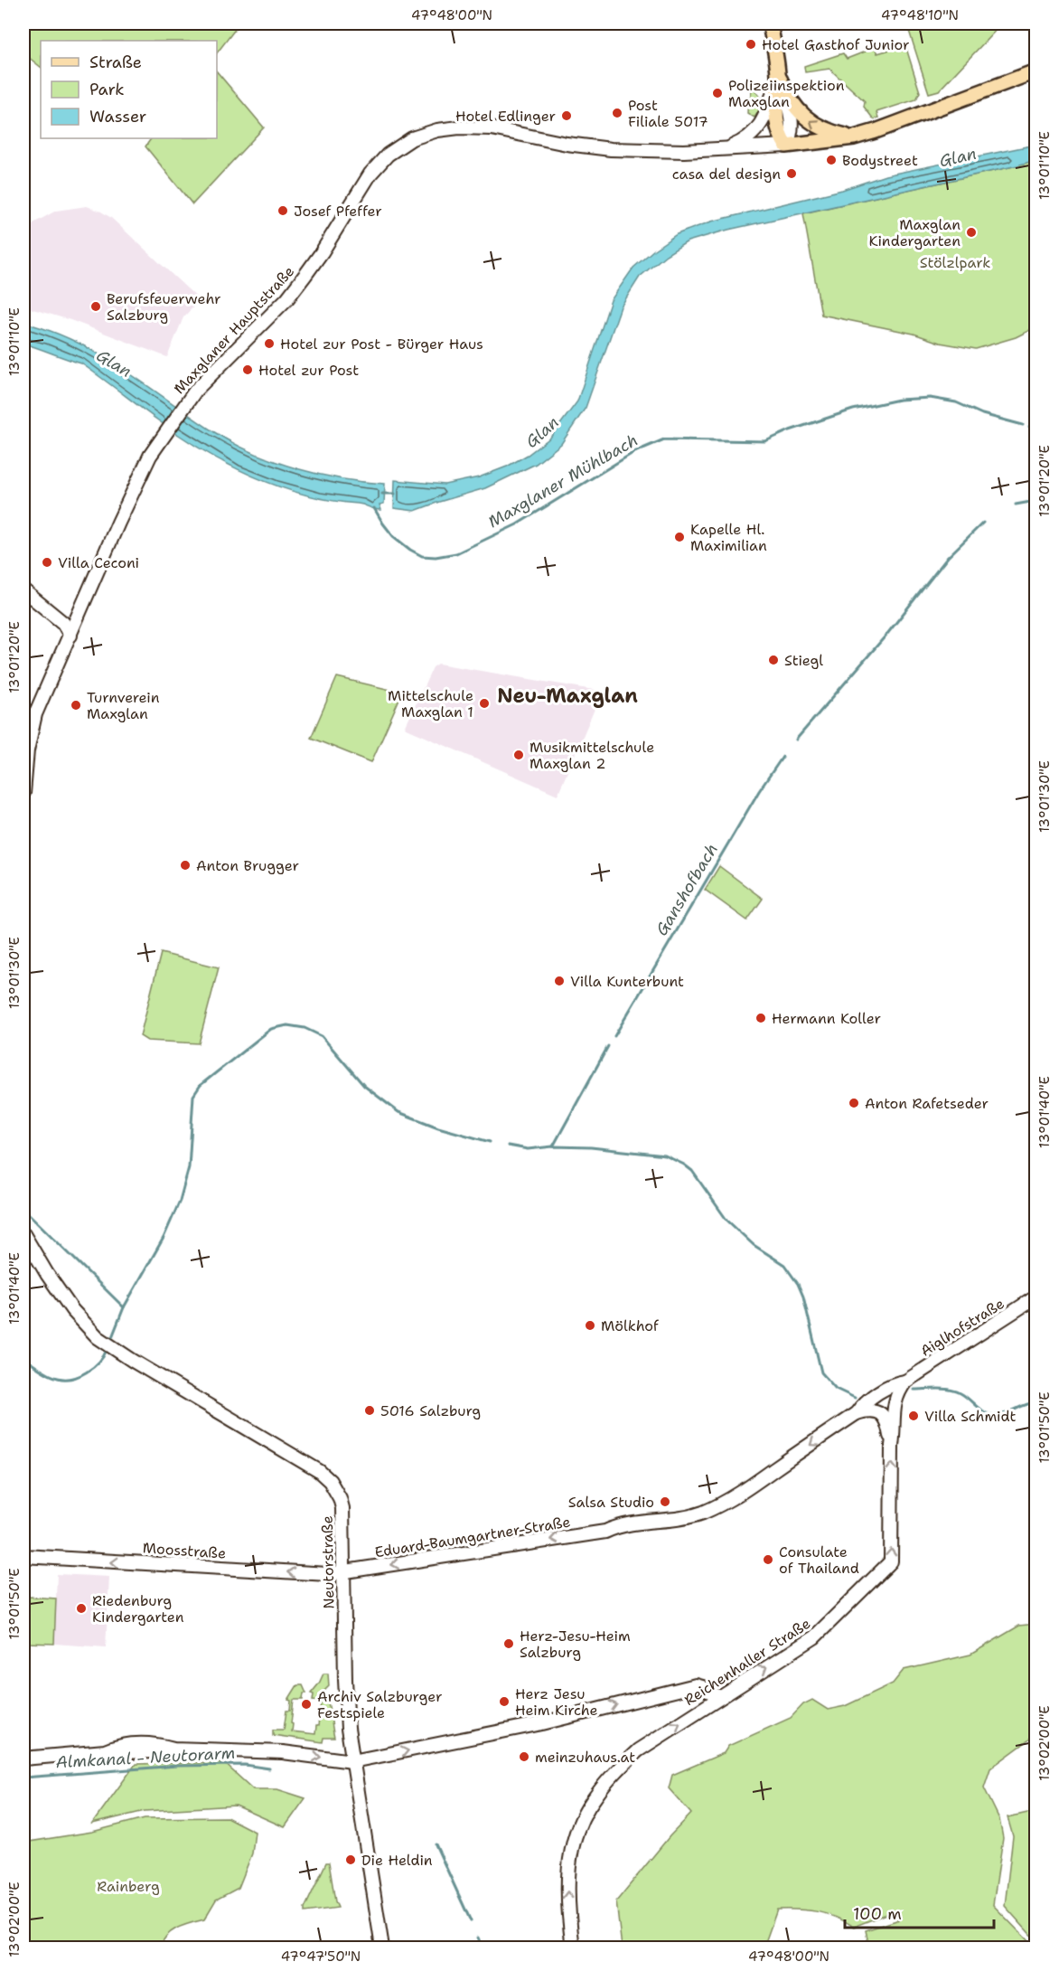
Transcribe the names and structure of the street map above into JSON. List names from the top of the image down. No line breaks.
{"streets":{"street":["Maxglaner Hauptstraße","Aiglhofstraße","Eduard-Baumgartner-Straße","Moosstraße","Neutorstraße","Reichenhaller Straße"]},"crossings":[["Aiglhofstraße","Eduard-Baumgartner-Straße"],["Aiglhofstraße","Reichenhaller Straße"],["Eduard-Baumgartner-Straße","Moosstraße"],["Eduard-Baumgartner-Straße","Neutorstraße"],["Eduard-Baumgartner-Straße","Reichenhaller Straße"],["Moosstraße","Neutorstraße"]],"one_way":["Eduard-Baumgartner-Straße","Moosstraße","Reichenhaller Straße"],"districts":["Neu-Maxglan"],"water":["Glan","Maxglaner Mühlbach","Ganshofbach","Almkanal - Neutorarm"],"parks":["Stölzlpark","Rainberg"],"places":["Hotel Gasthof Junior","Polizeiinspektion Maxglan","Post Filiale 5017","Hotel Edlinger","Bodystreet","casa del design","Josef Pfeffer","Maxglan Kindergarten","Berufsfeuerwehr Salzburg","Hotel zur Post - Bürger Haus","Hotel zur Post","Kapelle Hl. Maximilian","Villa Ceconi","Stiegl","Mittelschule Maxglan 1","Turnverein Maxglan","Musikmittelschule Maxglan 2","Anton Brugger","Villa Kunterbunt","Hermann Koller","Anton Rafetseder","Mölkhof","5016 Salzburg","Villa Schmidt","Salsa Studio","Consulate of Thailand","Riedenburg Kindergarten","Herz-Jesu-Heim Salzburg","Herz Jesu Heim Kirche","Archiv Salzburger Festspiele","meinzuhaus.at","Die Heldin"],"legend":["Straße","Park","Wasser"],"scale_bar":"100 m","coordinates":["47°48'00\"N","47°48'10\"N","13°01'10\"E","13°01'20\"E","13°01'30\"E","13°01'40\"E","13°01'50\"E","13°02'00\"E","47°47'50\"N"]}
